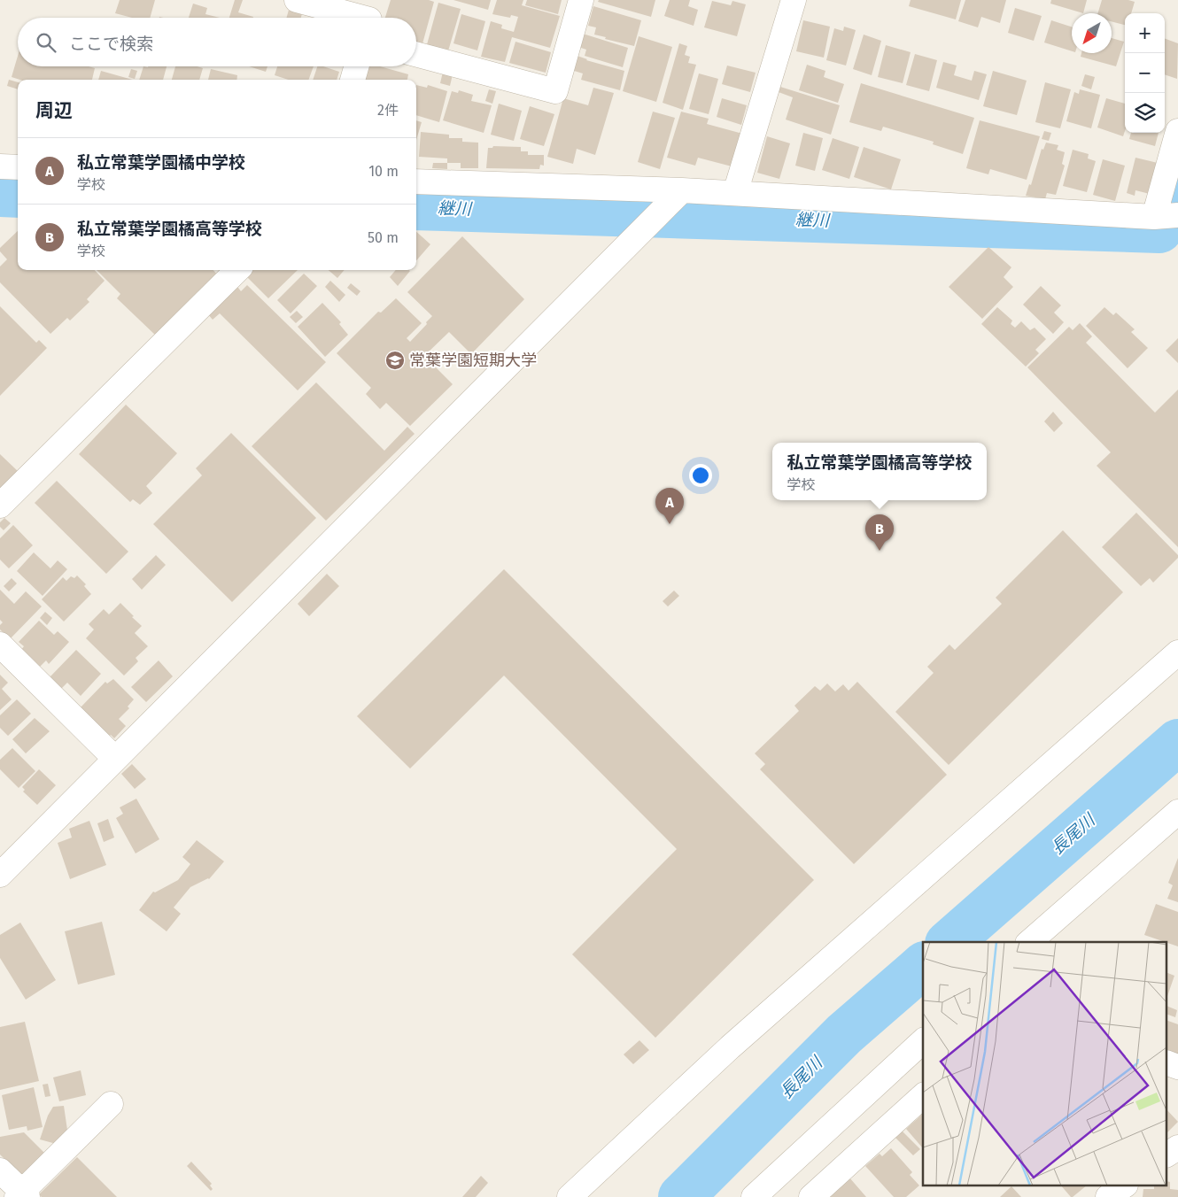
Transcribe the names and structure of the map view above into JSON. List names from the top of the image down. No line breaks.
{"water":["継川","長尾川"],"places":{"school or university":["常葉学園短期大学"]},"north":"bottom left","page":{"map_buttons":["+","−"],"search":"ここで検索","heading":["周辺","2件"],"list":[{"mark":"A","name":"私立常葉学園橘中学校","note":"学校","value":"10 m"},{"mark":"B","name":"私立常葉学園橘高等学校","note":"学校","value":"50 m"}],"popup":["私立常葉学園橘高等学校","学校"],"pins":["A","B"]}}
